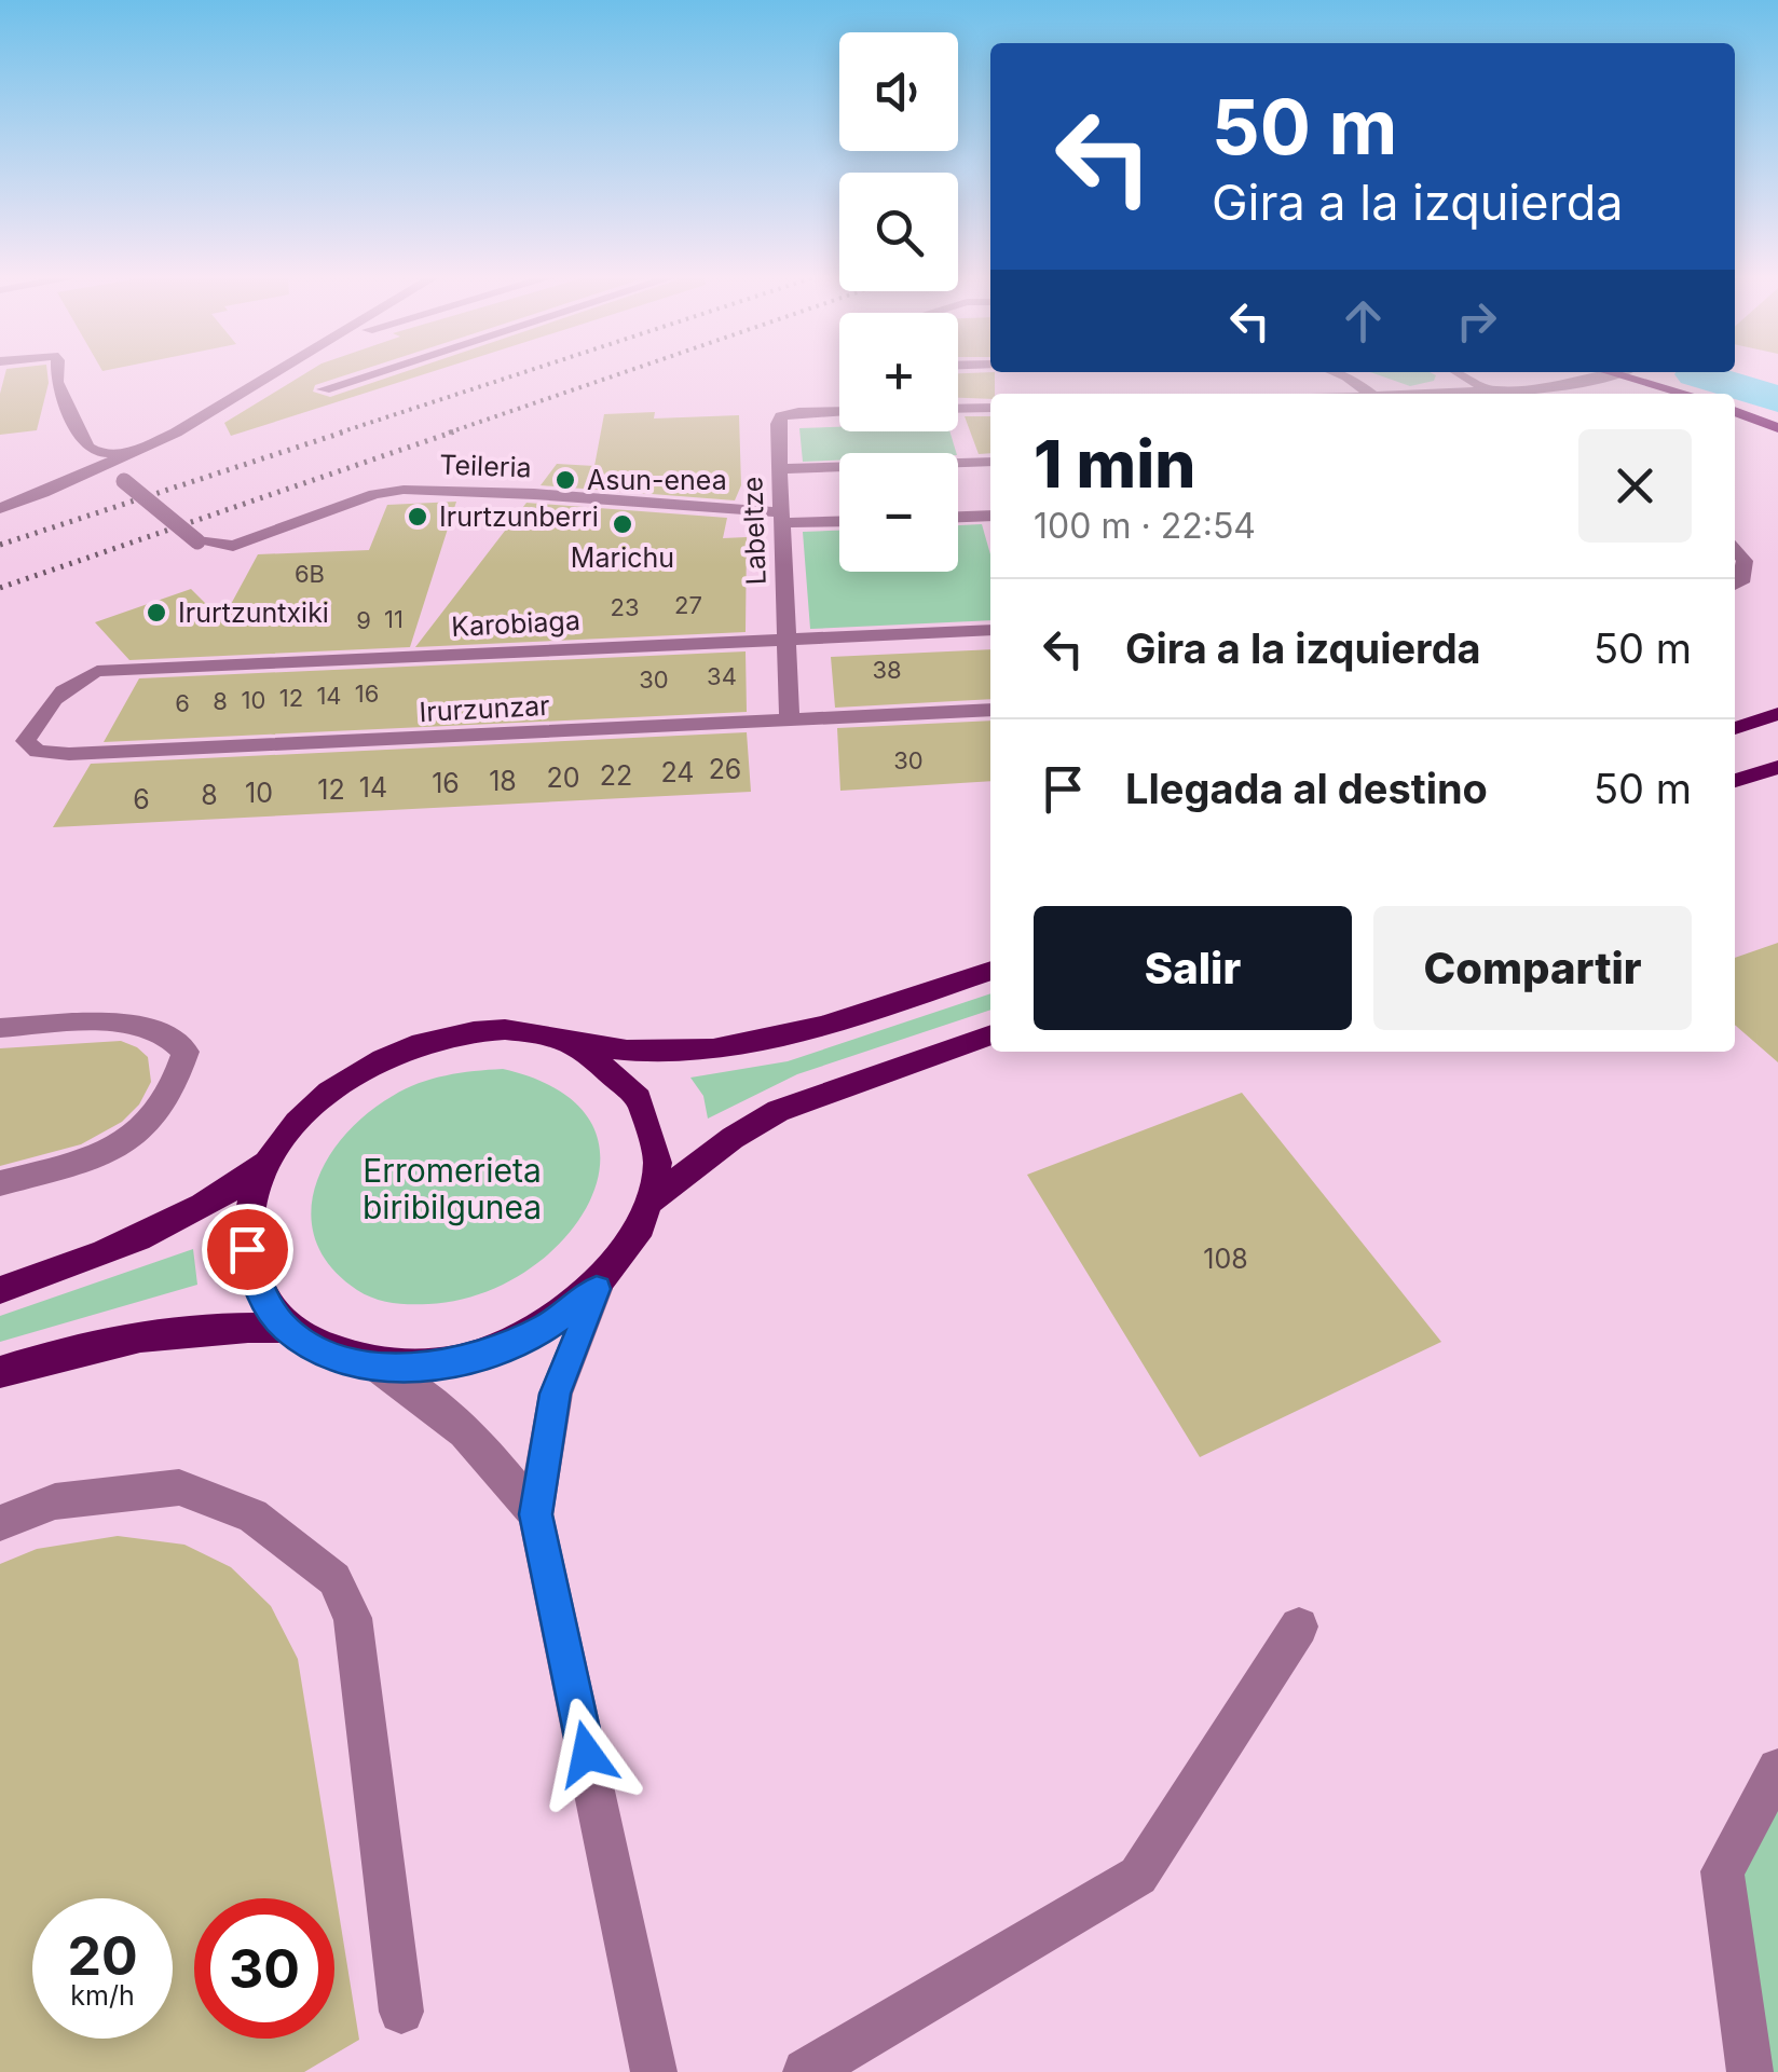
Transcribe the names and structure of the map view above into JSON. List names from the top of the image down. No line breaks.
{"streets":{"street":["Teileria","Labeltze","Karobiaga","Irurzunzar"]},"crossings":[["Teileria","Labeltze"],["Labeltze","Karobiaga"],["Labeltze","Irurzunzar"],["Karobiaga","Irurzunzar"]],"parks":["Erromerieta biribilgunea"],"places":["Asun-enea","Irurtzunberri","Marichu","Irurtzuntxiki"],"house_numbers":["6B","27","23","11","9","38","34","30","16","14","12","10","8","6","30","26","24","22","20","18","16","14","12","10","8","6","108"],"page":{"map_buttons":["+","−"],"turn":["50 m","Gira a la izquierda"],"heading":["1 min","100 m · 22:54"],"list":[{"name":"Gira a la izquierda","value":"50 m"},{"name":"Llegada al destino","value":"50 m"}],"buttons":["Salir","Compartir"],"speed":"20 km/h","limit":"30"}}
